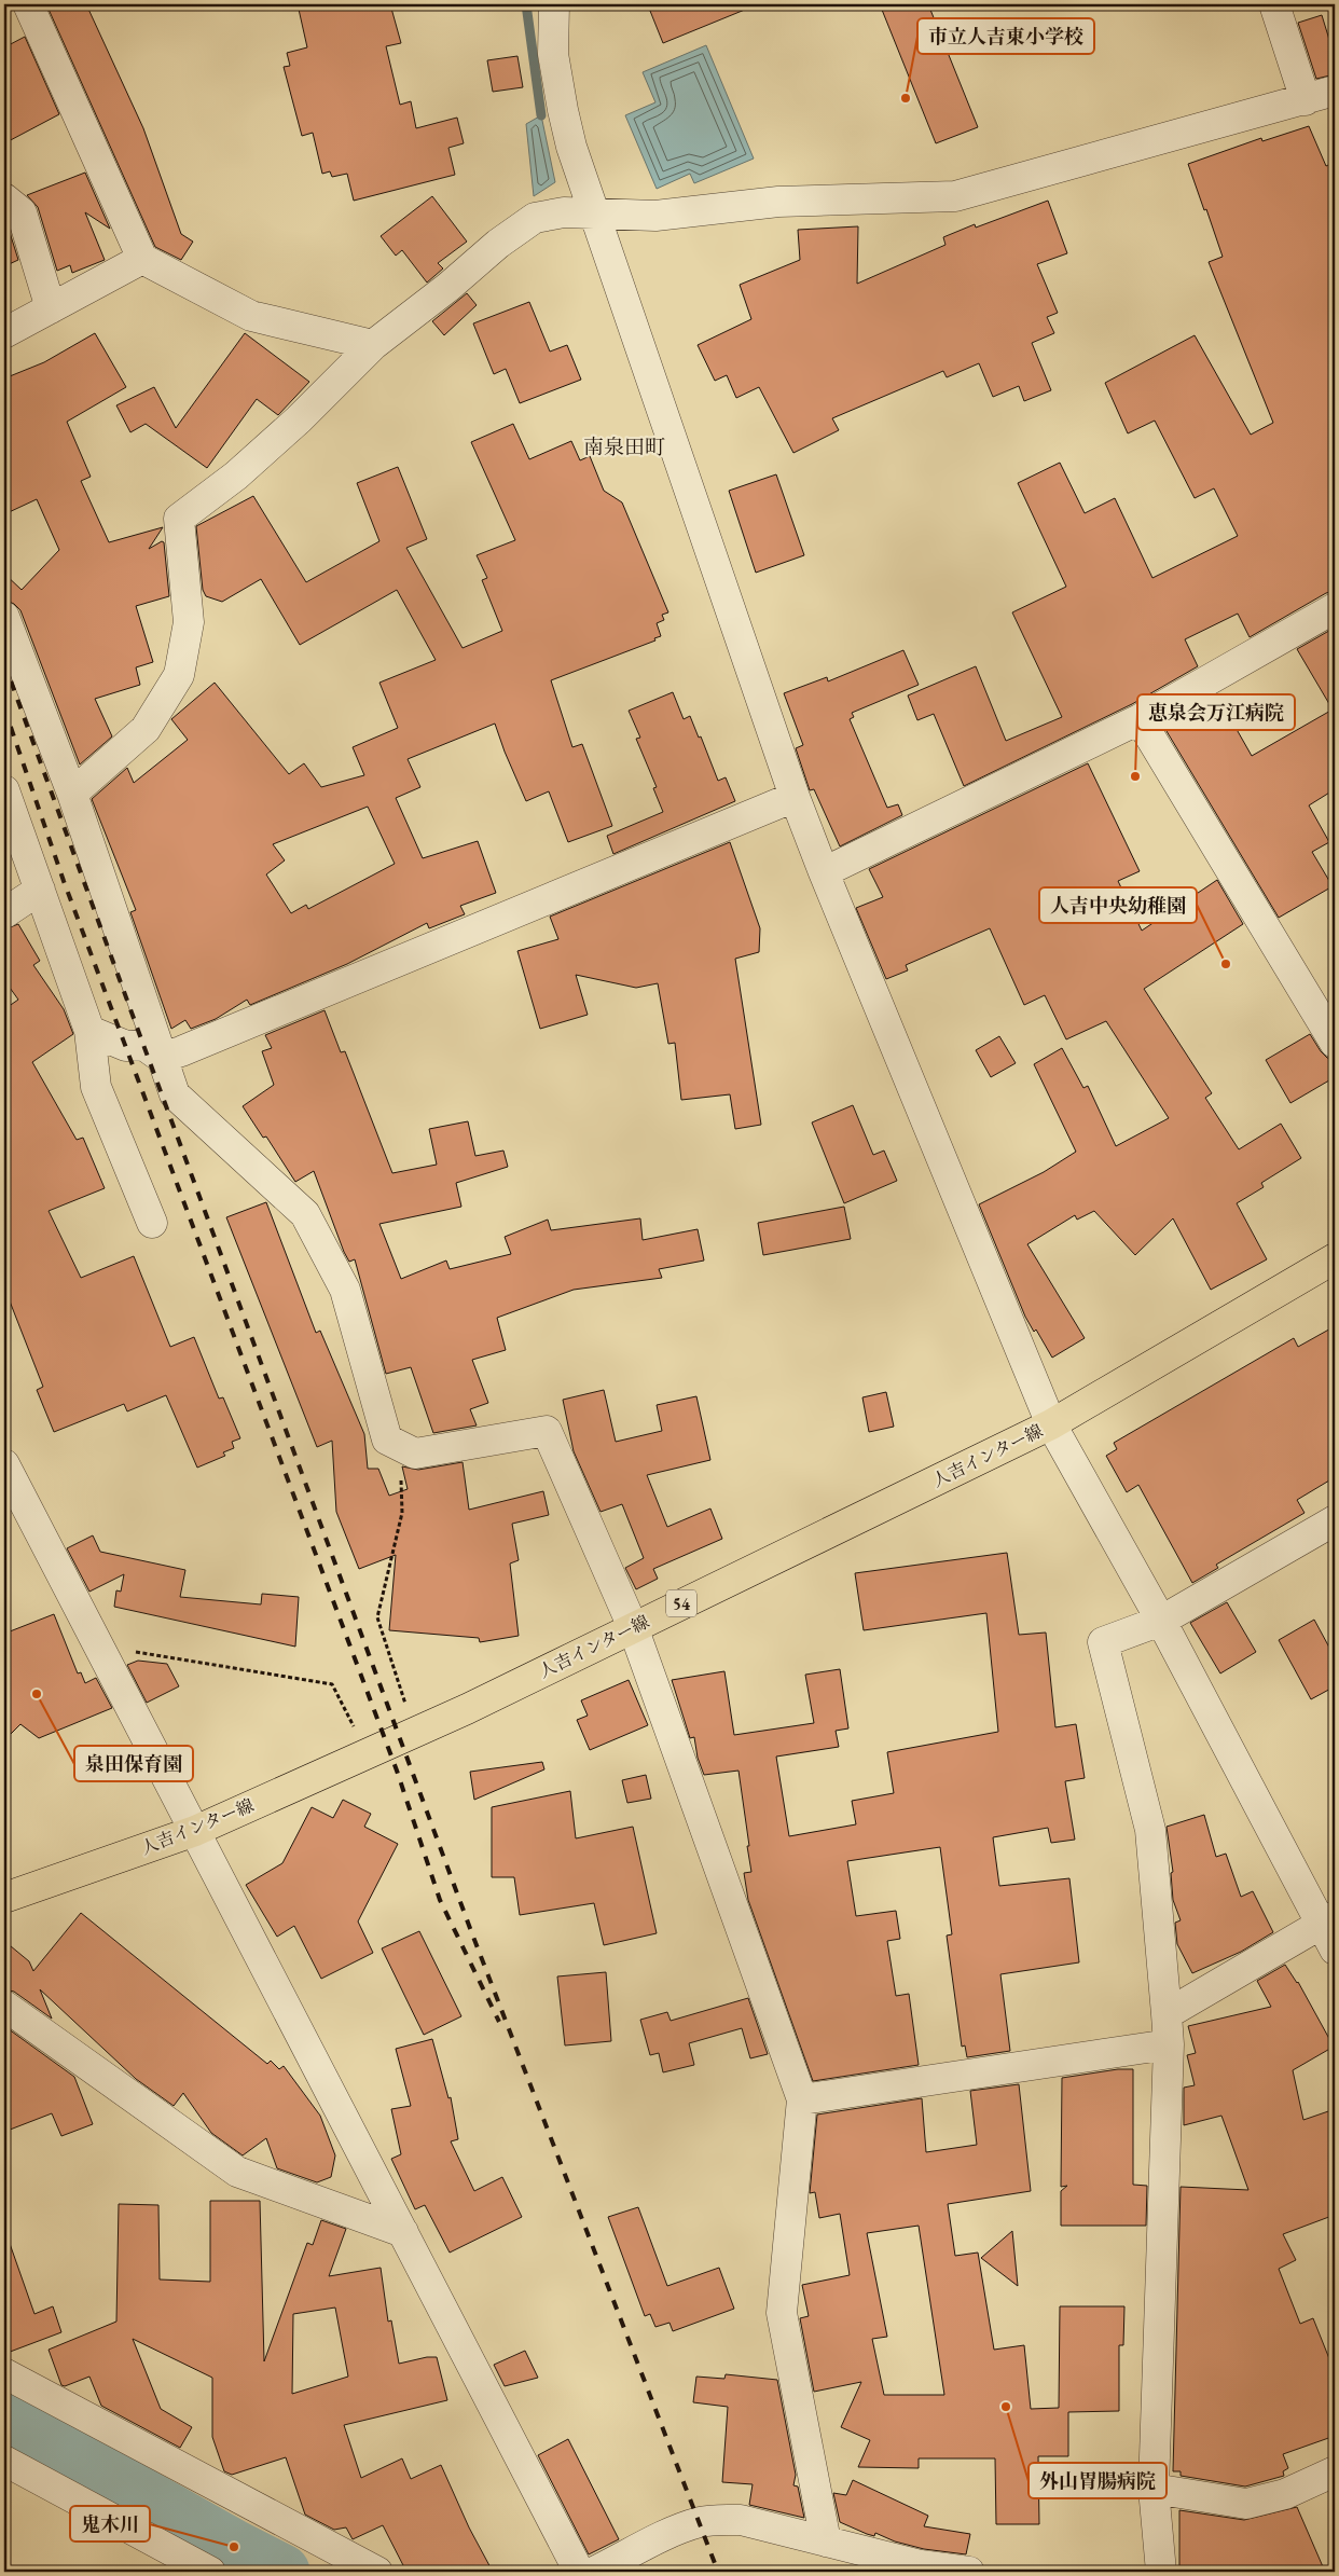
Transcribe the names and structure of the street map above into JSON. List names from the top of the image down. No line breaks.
{"streets":{"main road":["人吉インター線","54"]},"districts":["南泉田町"],"places":["市立人吉東小学校","恵泉会万江病院","人吉中央幼稚園","泉田保育園","外山胃腸病院","鬼木川"]}
